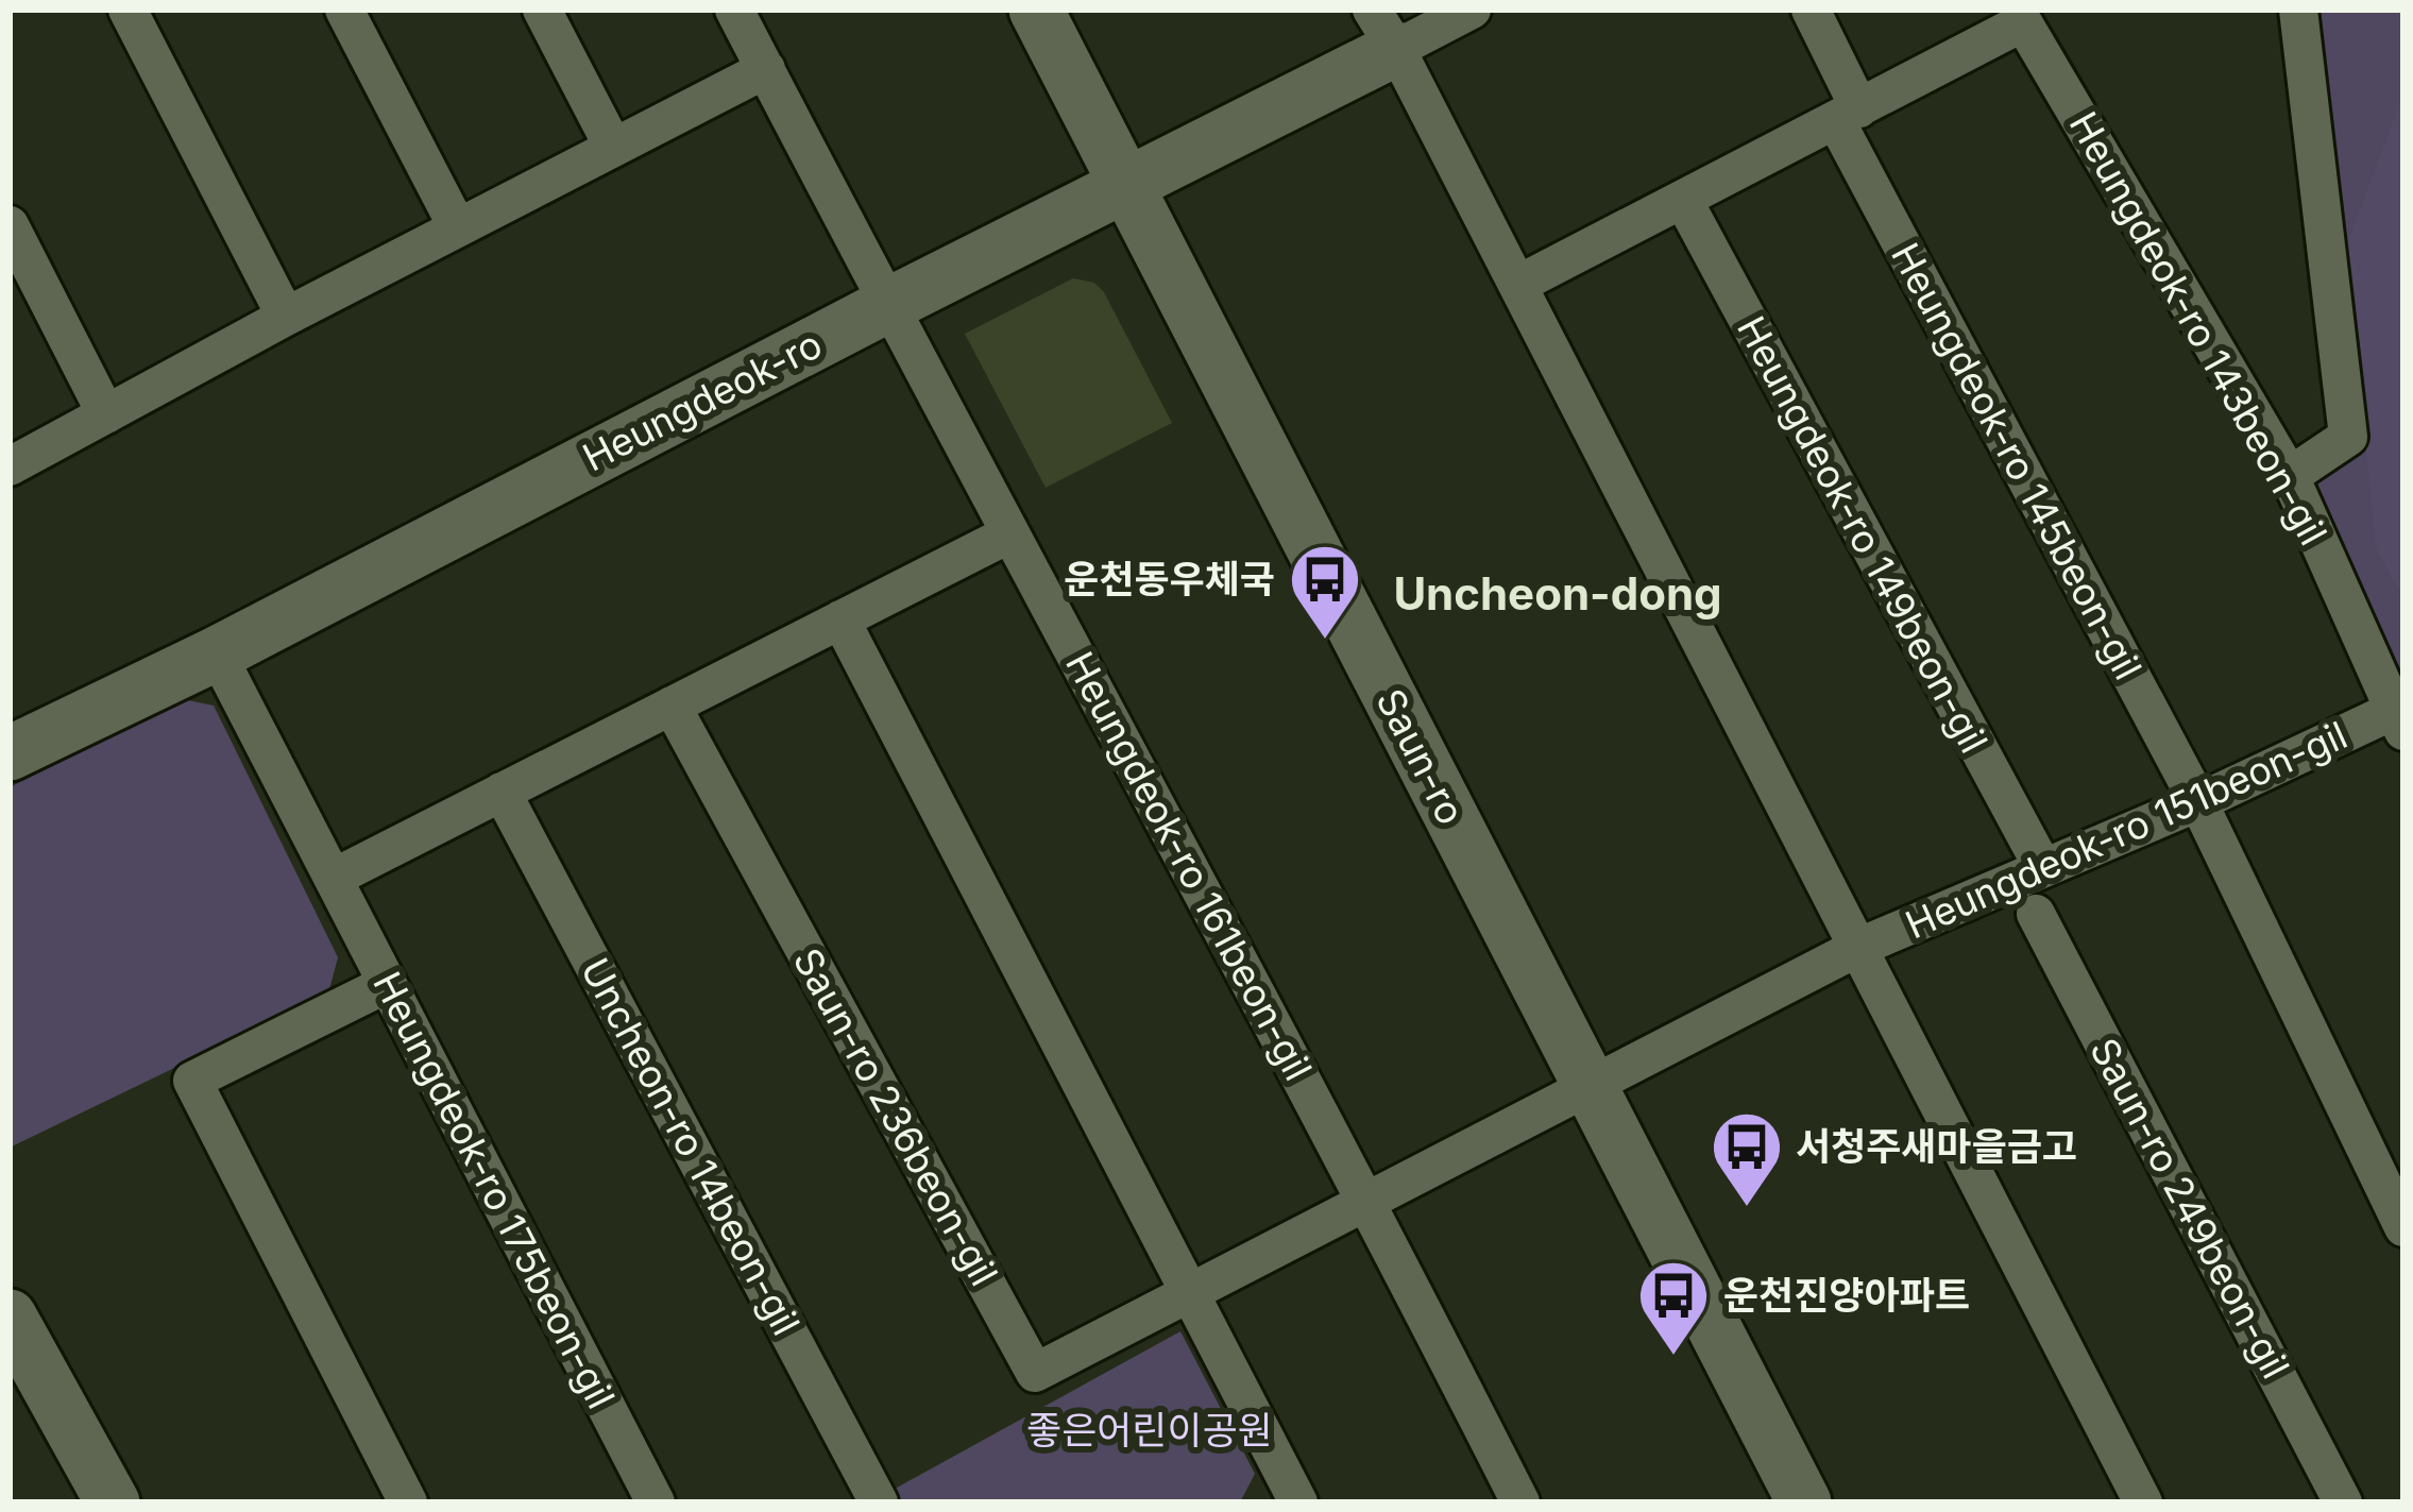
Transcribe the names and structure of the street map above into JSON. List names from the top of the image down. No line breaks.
{"streets":{"street":["Heungdeok-ro 143beon-gil","Heungdeok-ro","Heungdeok-ro 145beon-gil","Heungdeok-ro 149beon-gil","Saun-ro","Heungdeok-ro 151beon-gil","Heungdeok-ro 161beon-gil","Saun-ro 236beon-gil","Uncheon-ro 14beon-gil","Heungdeok-ro 175beon-gil","Saun-ro 249beon-gil"]},"crossings":[["Heungdeok-ro 143beon-gil","Heungdeok-ro 151beon-gil"],["Heungdeok-ro","Saun-ro"],["Heungdeok-ro","Heungdeok-ro 151beon-gil"],["Heungdeok-ro","Heungdeok-ro 161beon-gil"],["Heungdeok-ro","Heungdeok-ro 175beon-gil"],["Heungdeok-ro 145beon-gil","Heungdeok-ro 151beon-gil"],["Heungdeok-ro 149beon-gil","Heungdeok-ro 151beon-gil"],["Saun-ro","Saun-ro 236beon-gil"],["Heungdeok-ro 151beon-gil","Saun-ro 236beon-gil"],["Heungdeok-ro 161beon-gil","Saun-ro 236beon-gil"]],"districts":["Uncheon-dong"],"parks":["좋은어린이공원"],"places":{"bus stop":["운천동우체국","서청주새마을금고","운천진양아파트"]}}
